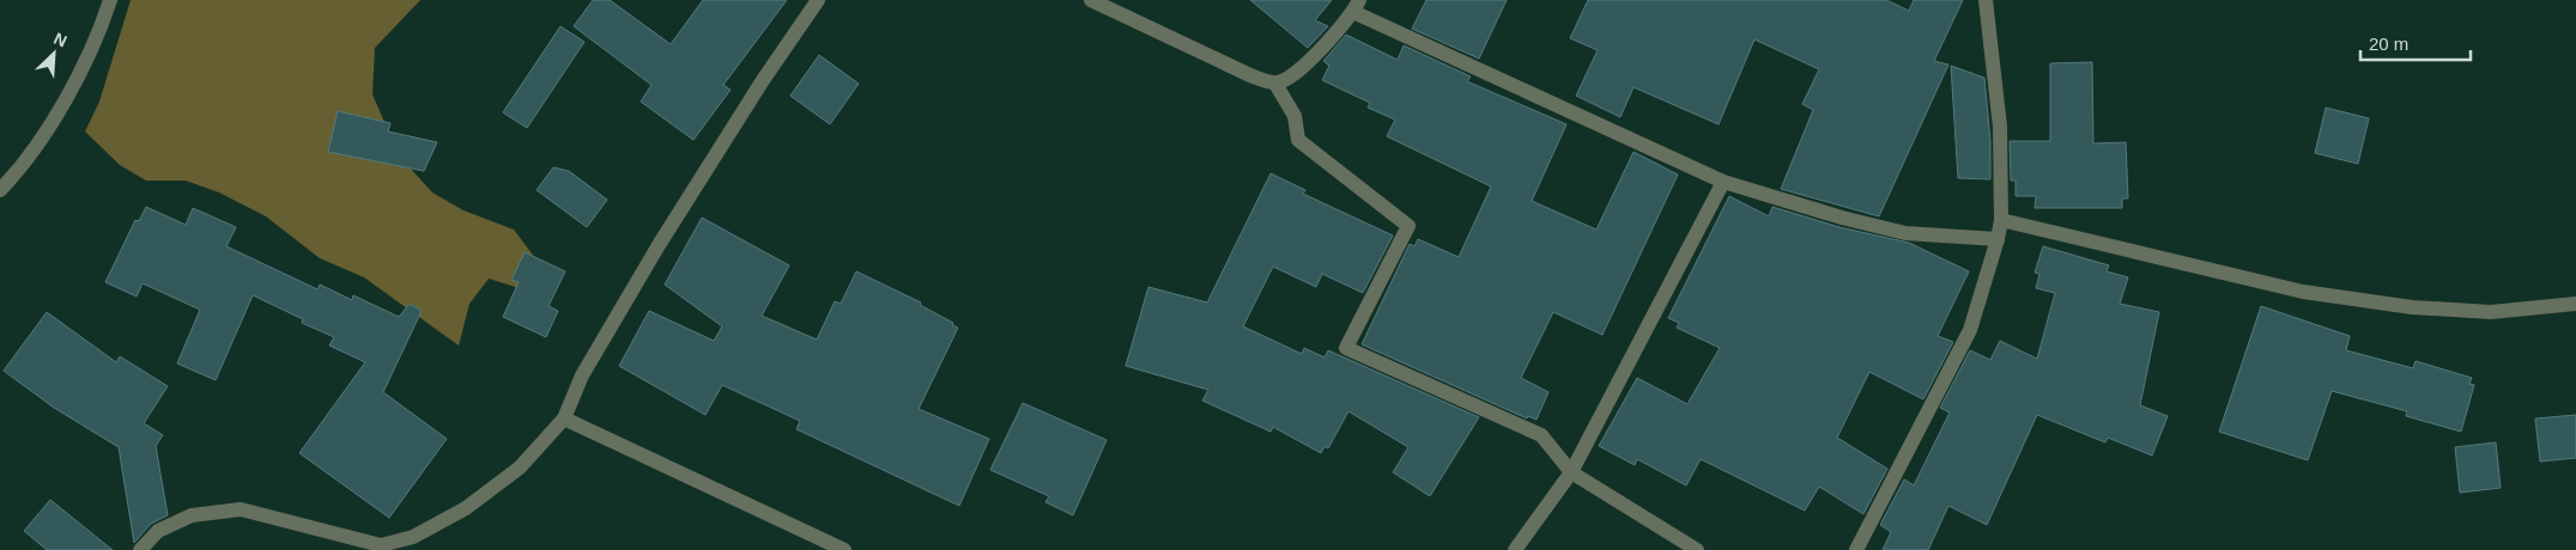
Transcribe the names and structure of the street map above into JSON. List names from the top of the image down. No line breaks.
{"scale_bar":"20 m","north":"top right"}
